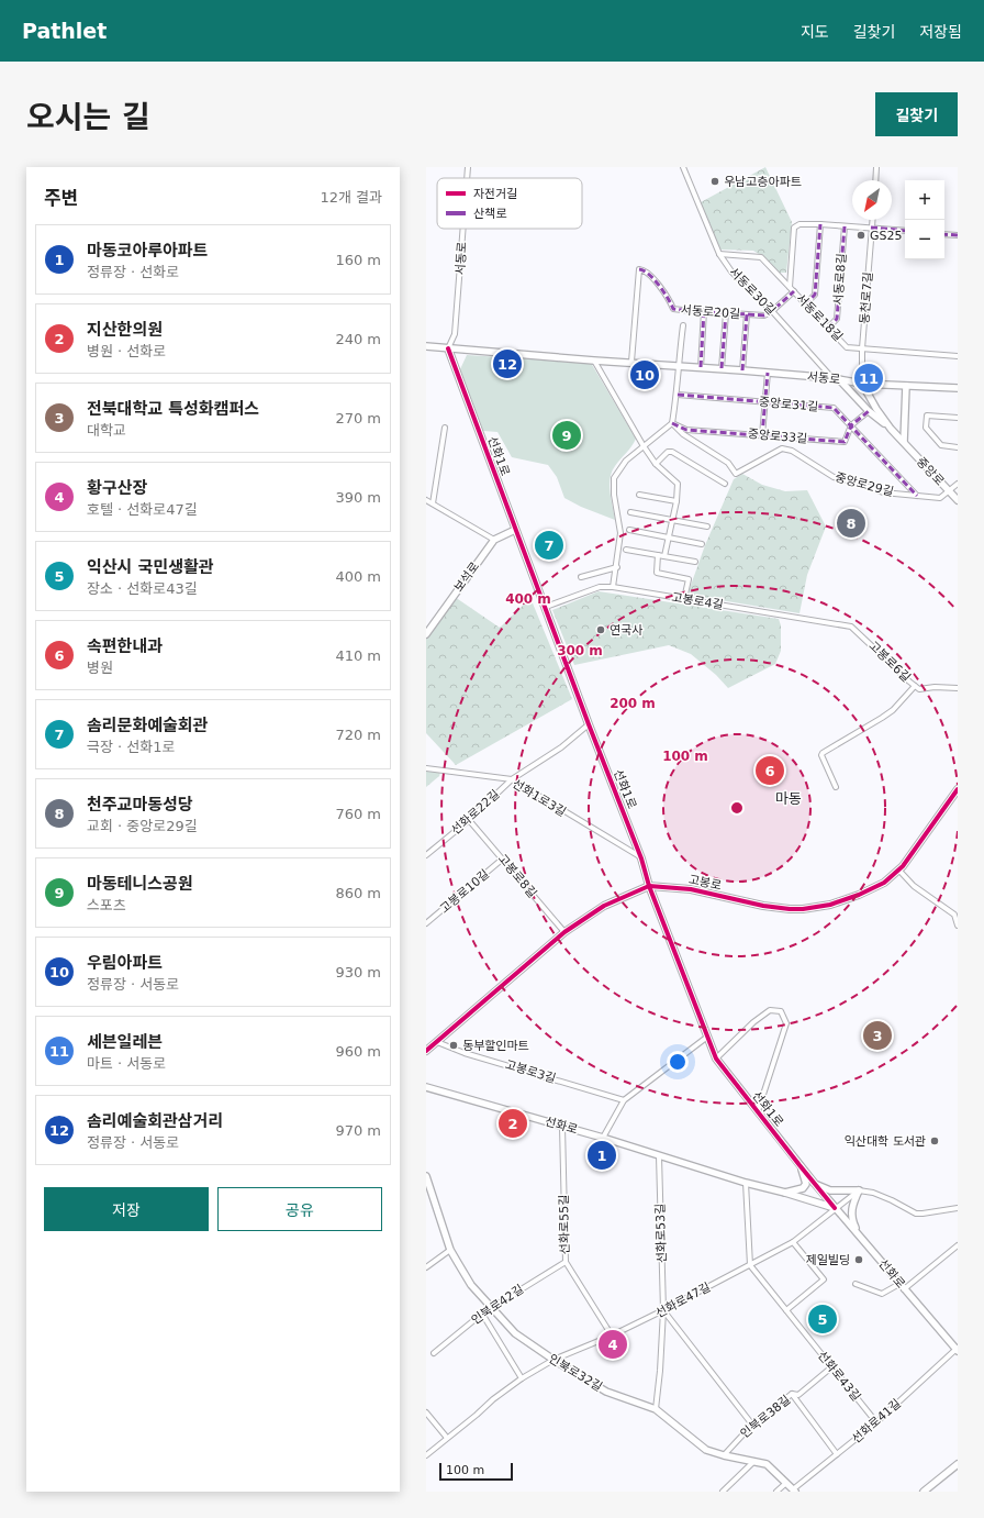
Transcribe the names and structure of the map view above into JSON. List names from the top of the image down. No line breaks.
{"streets":{"street":["서동로","서동로8길","서동로30길","동천로7길","서동로20길","서동로18길","중앙로31길","중앙로33길","선화1로","중앙로","중앙로29길","보석로","고봉로4길","고봉로6길","선화1로3길","선화로22길","고봉로8길","고봉로","고봉로10길","고봉로3길","선화로","선화로55길","선화로53길","선화로47길","인북로42길","인북로32길","선화로43길","인북로38길","선화로41길"]},"crossings":[["서동로","서동로30길"],["서동로","동천로7길"],["서동로","서동로20길"],["서동로","선화1로"],["서동로","중앙로"],["서동로8길","서동로18길"],["서동로30길","서동로20길"],["서동로30길","서동로18길"],["동천로7길","서동로18길"],["동천로7길","중앙로"],["중앙로31길","중앙로33길"],["중앙로31길","중앙로29길"],["중앙로33길","중앙로29길"],["선화1로","보석로"],["선화1로","고봉로4길"],["선화1로","선화1로3길"],["선화1로","선화로22길"],["선화1로","고봉로"],["선화1로","선화로"],["선화1로","선화로47길"],["중앙로","중앙로29길"],["고봉로4길","고봉로6길"],["선화1로3길","선화로22길"],["선화로22길","고봉로8길"],["고봉로8길","고봉로"],["고봉로8길","고봉로10길"],["고봉로","고봉로3길"],["선화로","선화로55길"],["선화로","선화로53길"],["선화로","선화로47길"],["선화로","선화로41길"],["선화로55길","선화로47길"],["선화로55길","인북로42길"],["선화로53길","선화로47길"],["선화로53길","인북로32길"],["선화로47길","인북로32길"],["선화로47길","선화로43길"],["인북로42길","인북로32길"],["인북로32길","인북로38길"],["인북로32길","선화로41길"],["선화로43길","인북로38길"],["선화로43길","선화로41길"]],"districts":["마동"],"places":["우남고층아파트","GS25","연국사","동부할인마트","익산대학 도서관","제일빌딩"],"legend":["자전거길","산책로"],"scale_bar":"100 m","north":"bottom left","page":{"header":"Pathlet","nav":["지도","길찾기","저장됨"],"title":"오시는 길","buttons":["길찾기",["저장","공유"]],"heading":["주변","12개 결과"],"map_buttons":["+","−"],"list":[{"mark":"1","name":"마동코아루아파트","note":"정류장 · 선화로","value":"160 m"},{"mark":"2","name":"지산한의원","note":"병원 · 선화로","value":"240 m"},{"mark":"3","name":"전북대학교 특성화캠퍼스","note":"대학교","value":"270 m"},{"mark":"4","name":"황구산장","note":"호텔 · 선화로47길","value":"390 m"},{"mark":"5","name":"익산시 국민생활관","note":"장소 · 선화로43길","value":"400 m"},{"mark":"6","name":"속편한내과","note":"병원","value":"410 m"},{"mark":"7","name":"솜리문화예술회관","note":"극장 · 선화1로","value":"720 m"},{"mark":"8","name":"천주교마동성당","note":"교회 · 중앙로29길","value":"760 m"},{"mark":"9","name":"마동테니스공원","note":"스포츠","value":"860 m"},{"mark":"10","name":"우림아파트","note":"정류장 · 서동로","value":"930 m"},{"mark":"11","name":"세븐일레븐","note":"마트 · 서동로","value":"960 m"},{"mark":"12","name":"솜리예술회관삼거리","note":"정류장 · 서동로","value":"970 m"}],"pins":["12","10","11","9","8","7","6","3","2","1","5","4"],"scale":"100 m"},"rings":["400 m","300 m","200 m","100 m"]}
